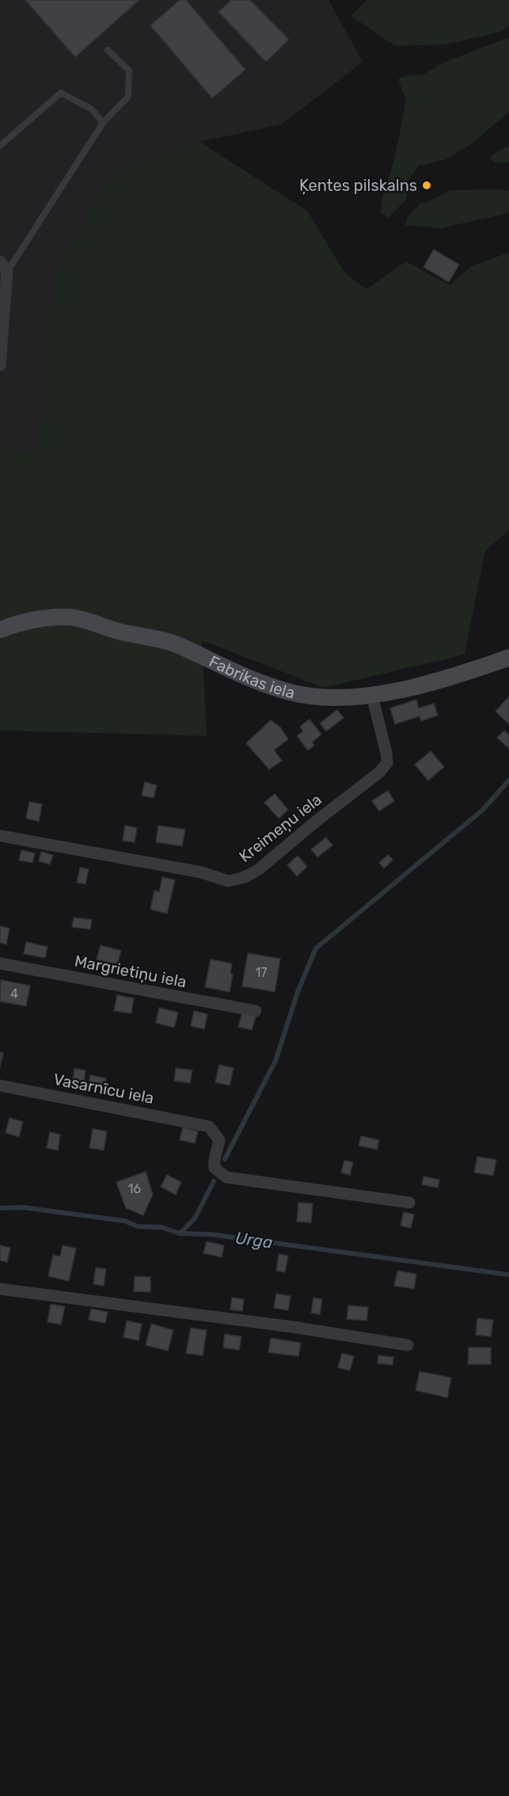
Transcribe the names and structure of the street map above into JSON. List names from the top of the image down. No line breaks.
{"streets":{"street":["Fabrikas iela","Kreimeņu iela","Margrietiņu iela","Vasarnīcu iela"]},"crossings":[["Fabrikas iela","Kreimeņu iela"]],"water":["Urga"],"places":["Ķentes pilskalns"],"house_numbers":["17","4","16"]}
